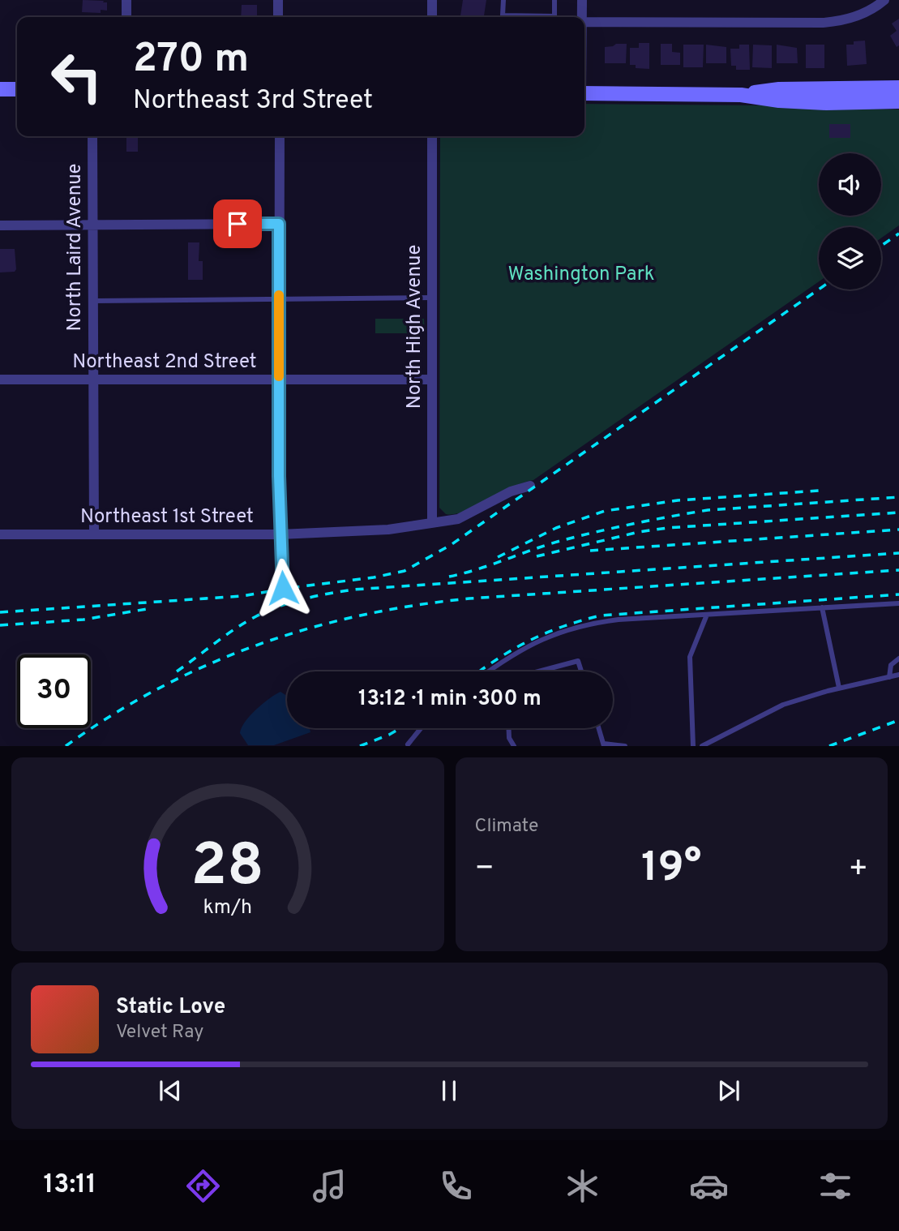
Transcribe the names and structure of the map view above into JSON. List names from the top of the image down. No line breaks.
{"streets":{"street":["North Laird Avenue","North High Avenue","Northeast 2nd Street","Northeast 1st Street"]},"crossings":[["North Laird Avenue","Northeast 2nd Street"],["North Laird Avenue","Northeast 1st Street"],["North High Avenue","Northeast 2nd Street"],["North High Avenue","Northeast 1st Street"]],"parks":["Washington Park"],"page":{"turn":["270 m","Northeast 3rd Street"],"limit":"30","trip":"13:12 · 1 min · 300 m","tile":"Climate","heat":["−","19°","+"],"song":["Static Love","Velvet Ray"],"tabs":"13:11","gauge":["28","km/h"]}}
